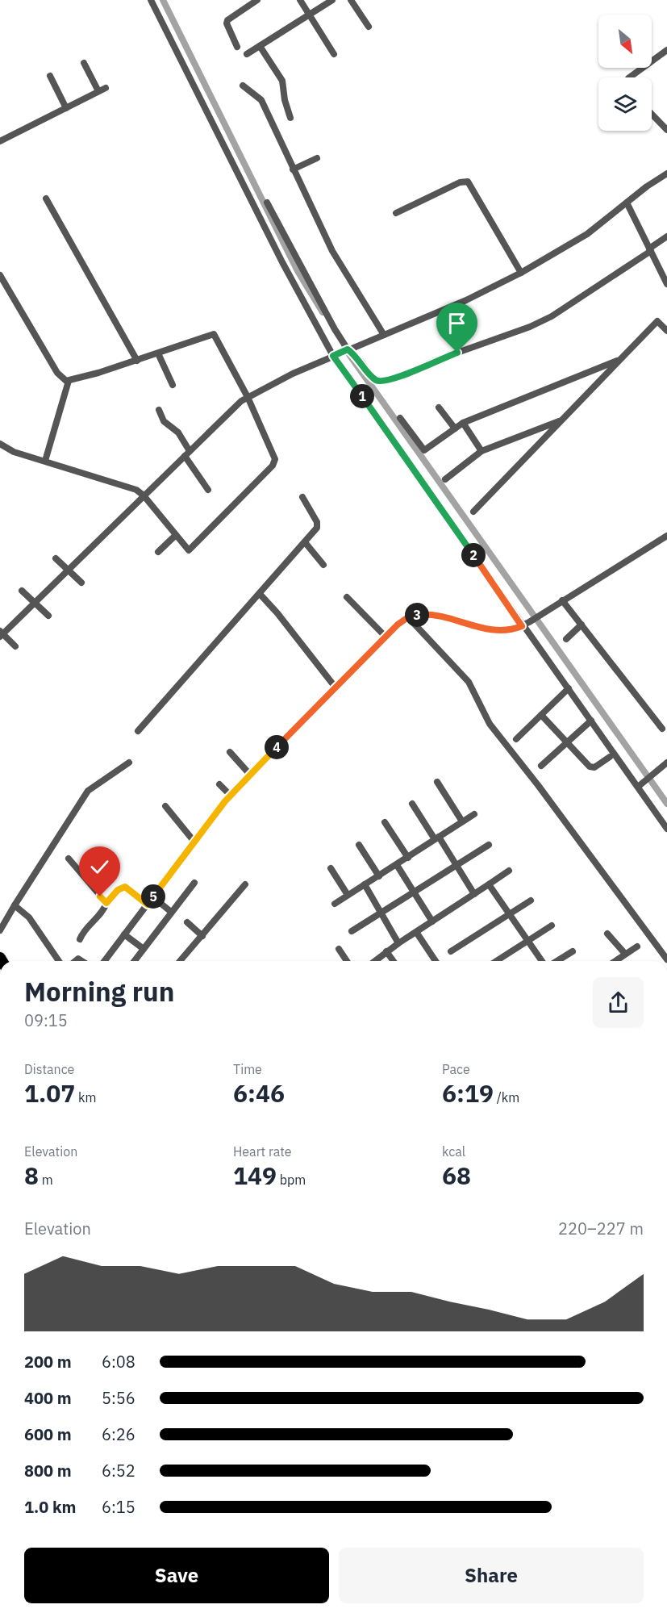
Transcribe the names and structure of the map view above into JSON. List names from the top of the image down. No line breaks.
{"north":"bottom right","page":{"pins":["1","2","3","4","5"],"heading":["Morning run","09:15"],"stats":[["Distance","1.07 km"],["Time","6:46"],["Pace","6:19 /km"],["Elevation","8 m"],["Heart rate","149 bpm"],["kcal","68"]],"chart":["Elevation","220–227 m"],"list":[{"name":"200 m","note":"6:08"},{"name":"400 m","note":"5:56"},{"name":"600 m","note":"6:26"},{"name":"800 m","note":"6:52"},{"name":"1.0 km","note":"6:15"}],"buttons":["Save","Share"]}}
